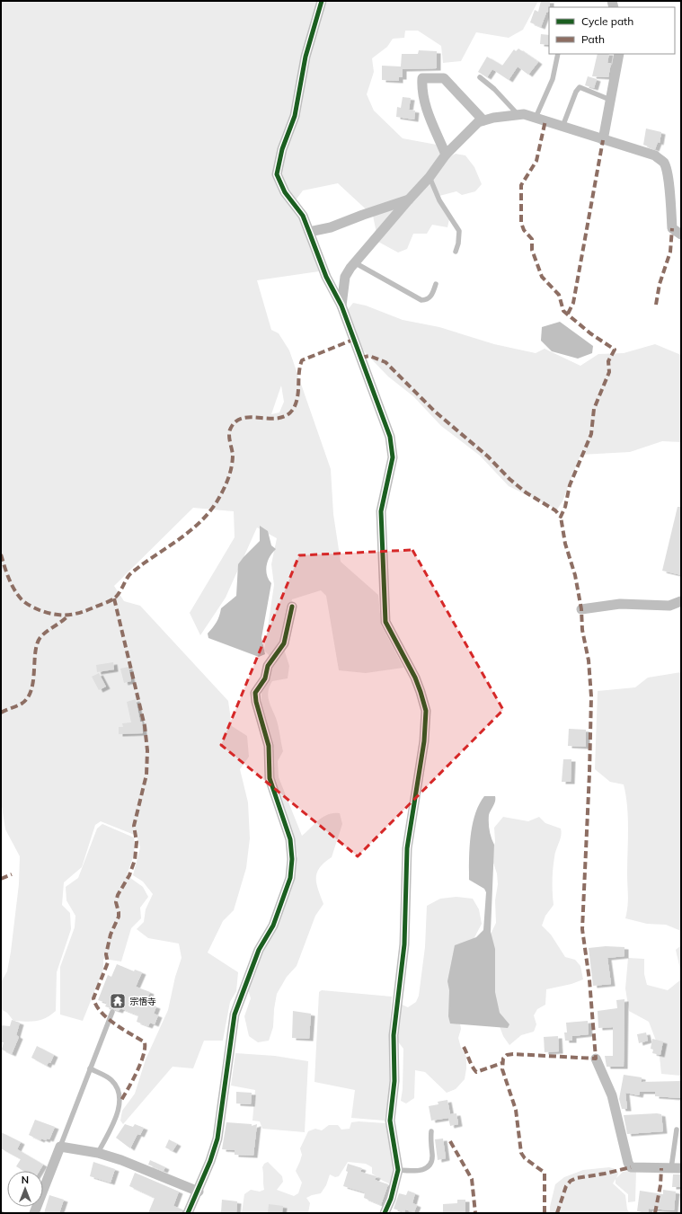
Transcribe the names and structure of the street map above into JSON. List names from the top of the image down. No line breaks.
{"places":{"temple":["宗悟寺"]},"legend":["Cycle path","Path"],"north":"top"}
